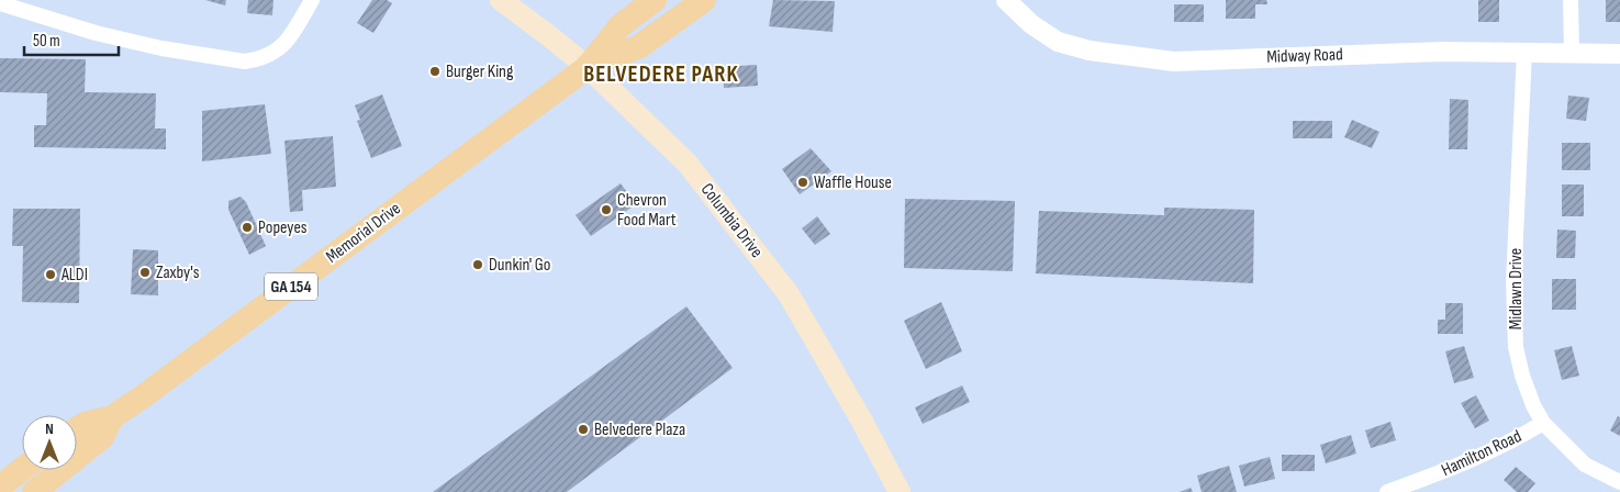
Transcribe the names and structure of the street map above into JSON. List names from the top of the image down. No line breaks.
{"streets":{"main road":["Columbia Drive","Memorial Drive","GA 154"],"street":["Midway Road","Midlawn Drive","Hamilton Road"]},"crossings":[["Midway Road","Midlawn Drive"],["Columbia Drive","Memorial Drive"],["Midlawn Drive","Hamilton Road"]],"districts":["BELVEDERE PARK"],"places":["Burger King","Waffle House","Chevron Food Mart","Popeyes","Dunkin' Go","Zaxby's","ALDI","Belvedere Plaza"],"scale_bar":"50 m","north":"top"}
